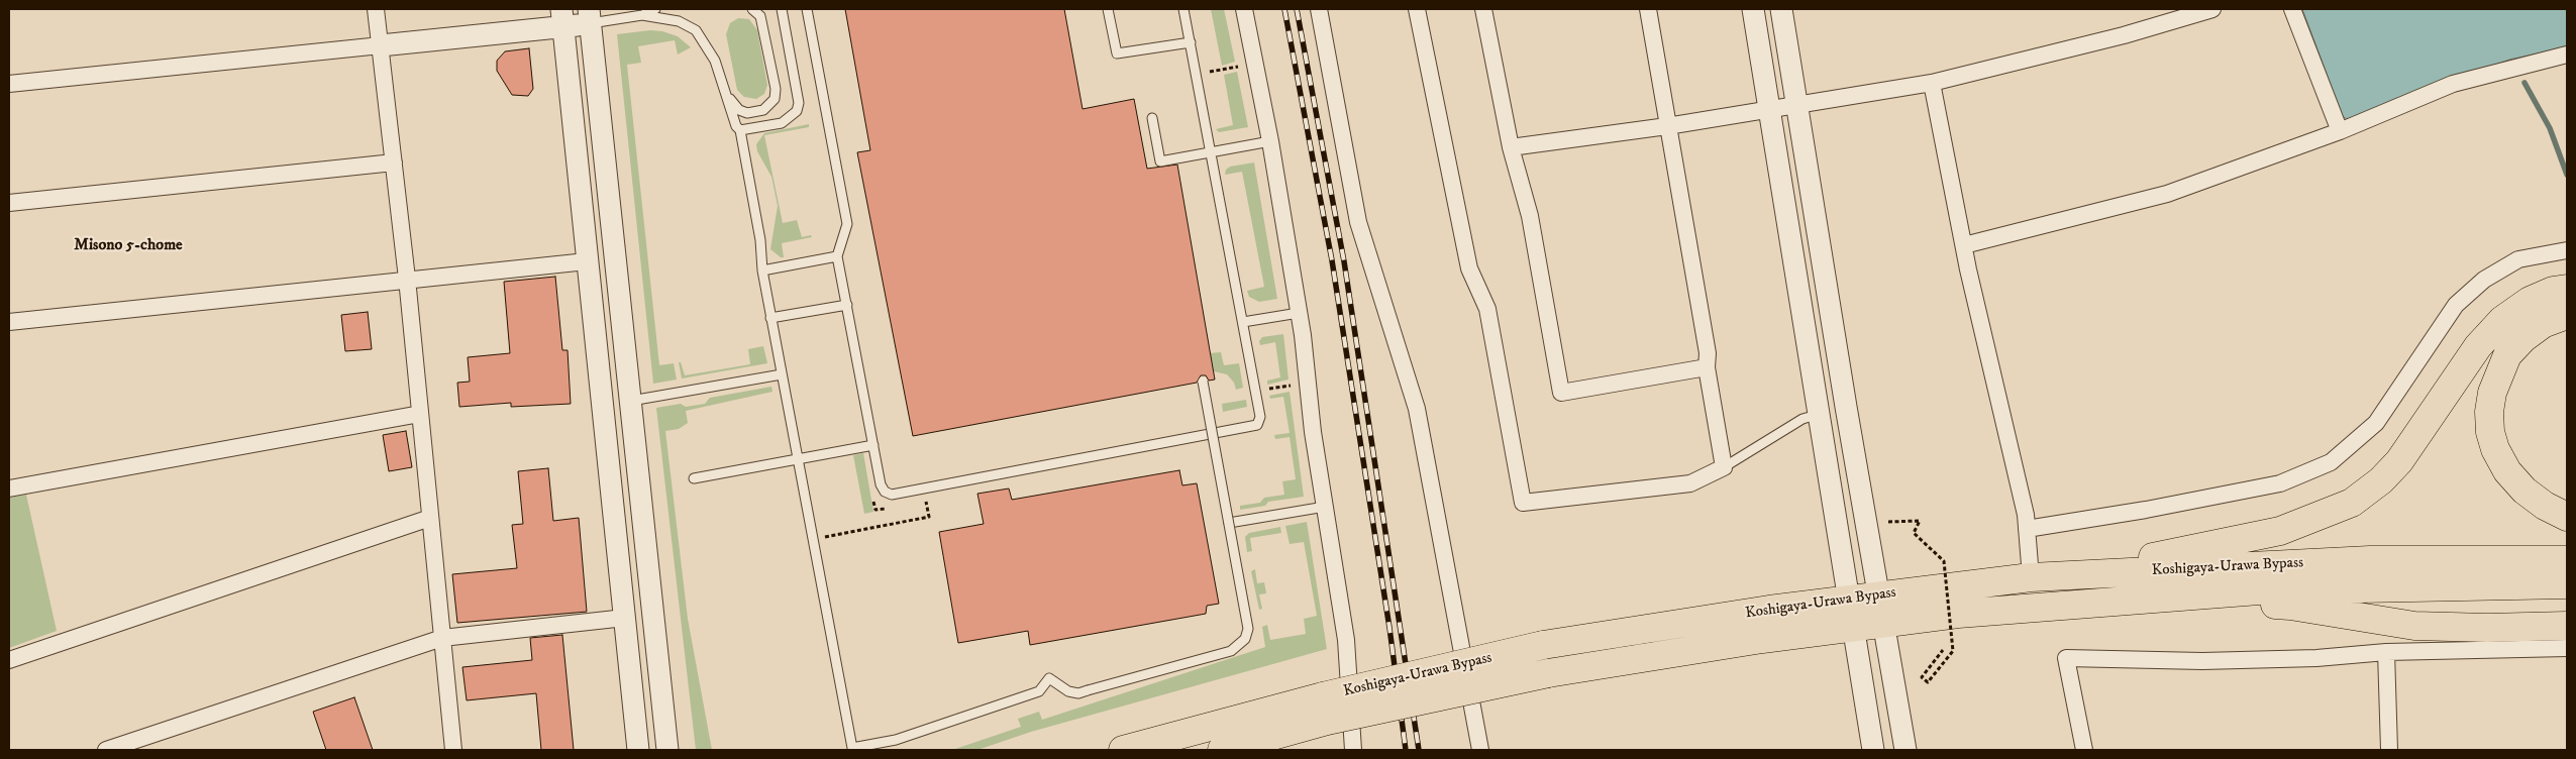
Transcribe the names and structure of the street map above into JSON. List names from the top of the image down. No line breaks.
{"streets":{"highway":["Koshigaya-Urawa Bypass"]},"districts":["Misono 5-chome"]}
